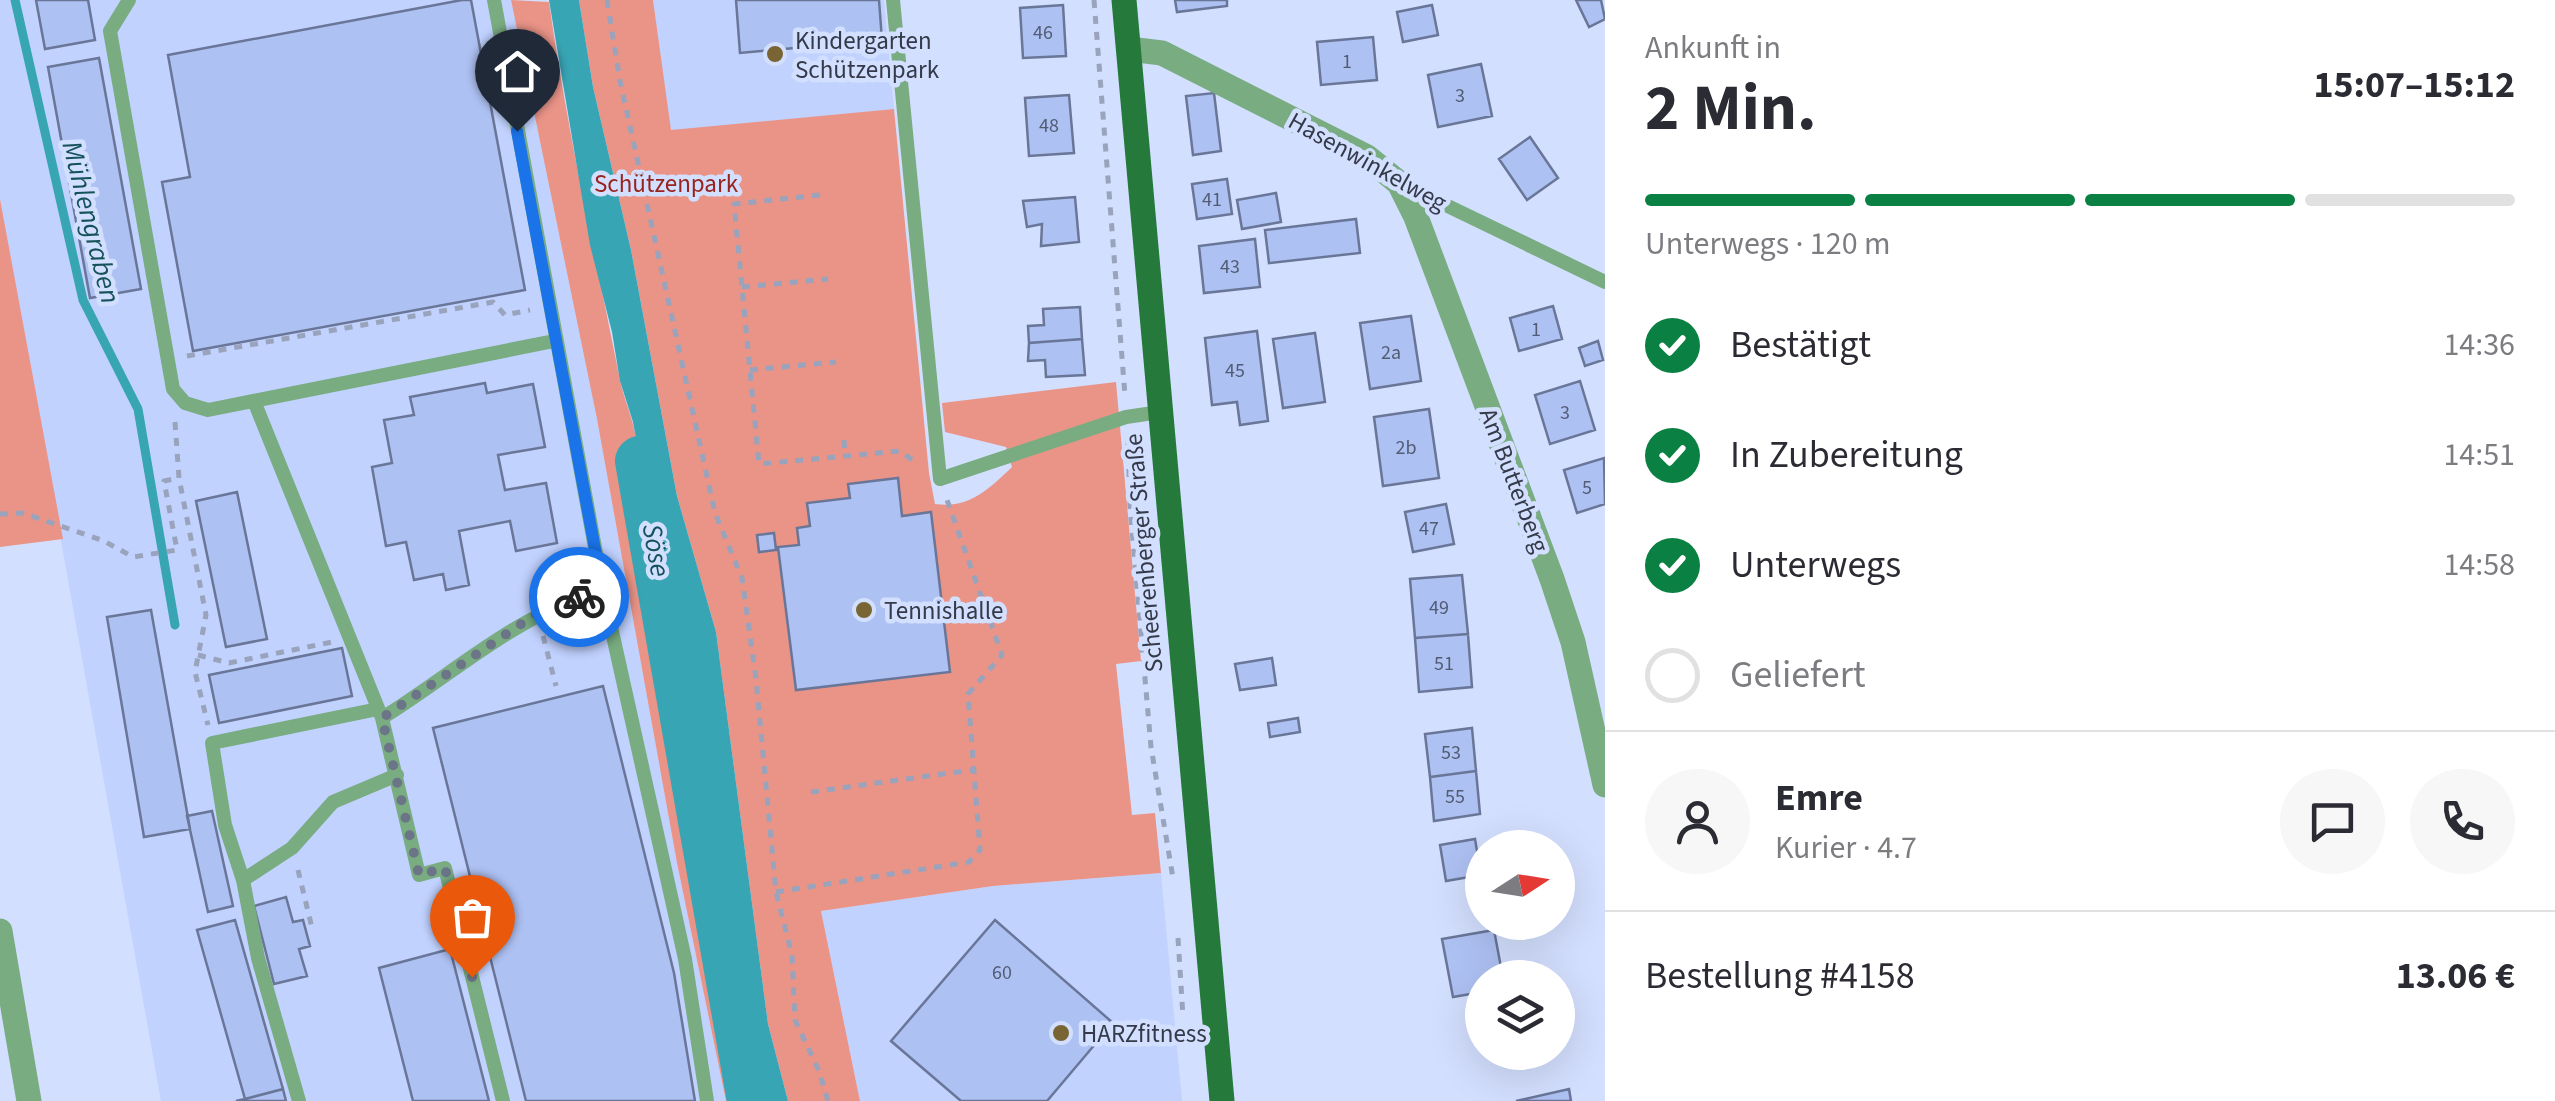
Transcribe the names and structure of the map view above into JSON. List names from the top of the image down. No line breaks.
{"streets":{"main road":["Scheerenberger Straße"],"street":["Hasenwinkelweg","Am Butterberg"]},"crossings":[["Hasenwinkelweg","Am Butterberg"],["Hasenwinkelweg","Scheerenberger Straße"]],"water":["Mühlengraben","Söse"],"parks":["Schützenpark"],"places":["Kindergarten Schützenpark","Tennishalle","HARZfitness"],"house_numbers":["46","1","3","48","41","43","1","2a","45","3","2b","5","47","49","51","53","55","60"],"north":"right","page":{"heading":["2 Min.","Ankunft in","15:07–15:12"],"panel":["Emre","Kurier · 4.7","Bestellung #4158","13.06 €"],"bar":"Unterwegs · 120 m","list":[["Bestätigt","14:36"],["In Zubereitung","14:51"],["Unterwegs","14:58"],"Geliefert"]}}
